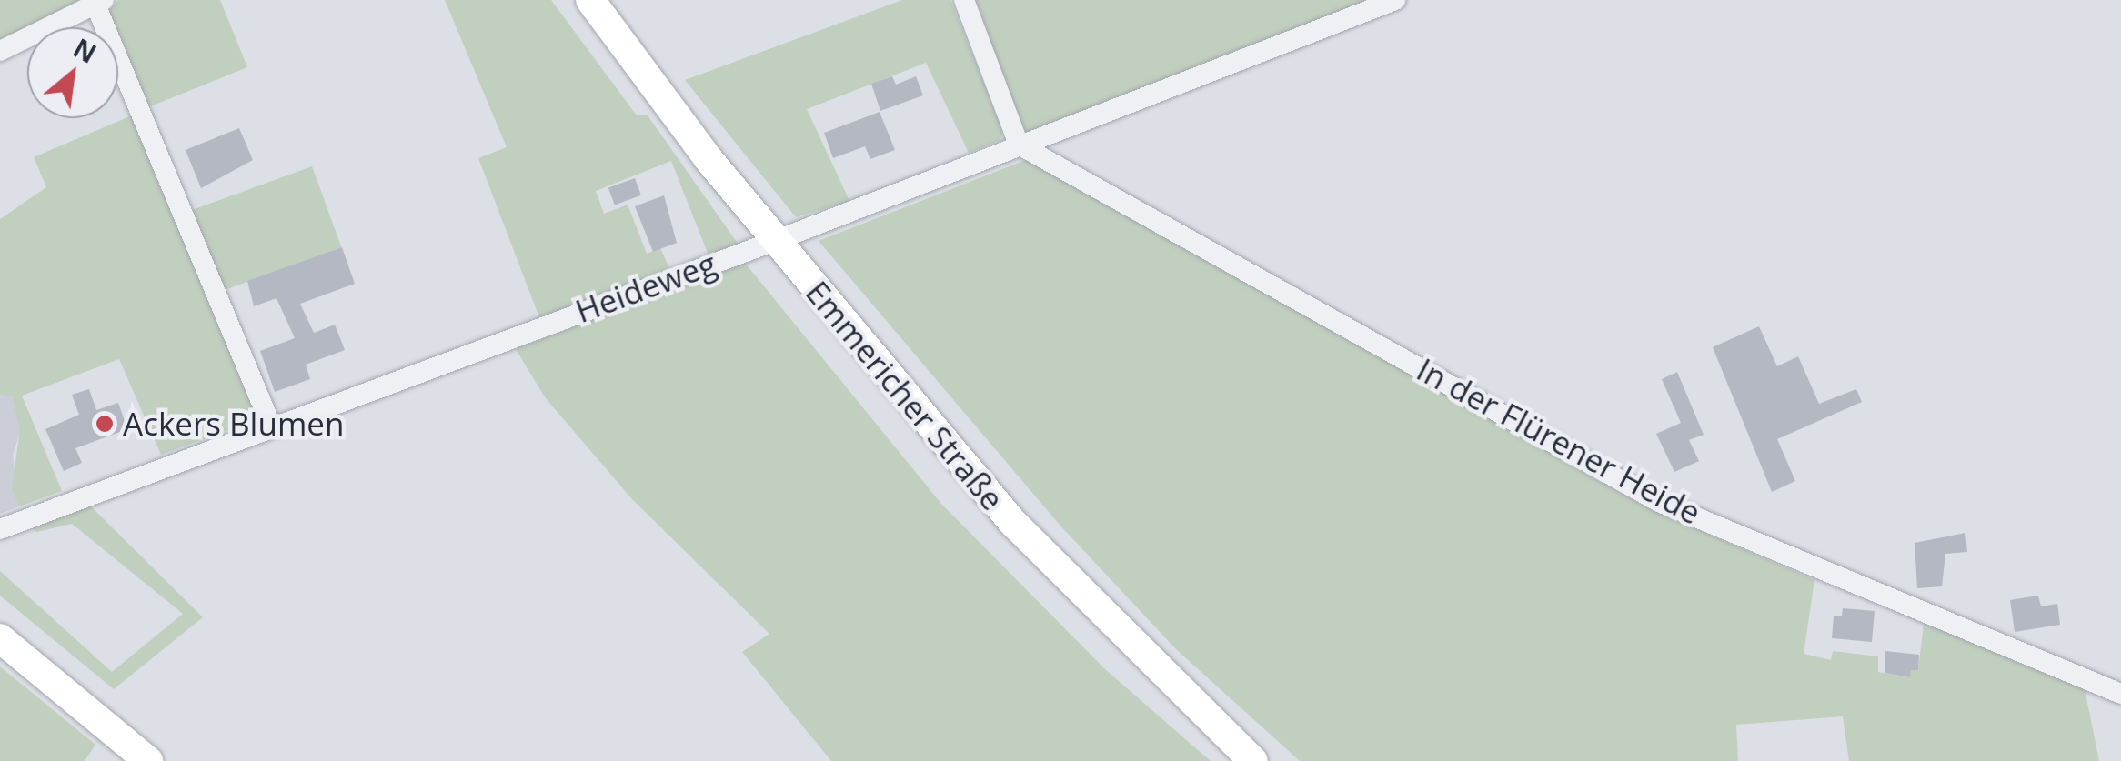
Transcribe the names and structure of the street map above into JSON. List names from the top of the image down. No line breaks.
{"streets":{"main road":["Emmericher Straße"],"street":["Heideweg","In der Flürener Heide"]},"crossings":[["Heideweg","Emmericher Straße"],["Heideweg","In der Flürener Heide"]],"places":["Ackers Blumen"],"north":"top right"}
